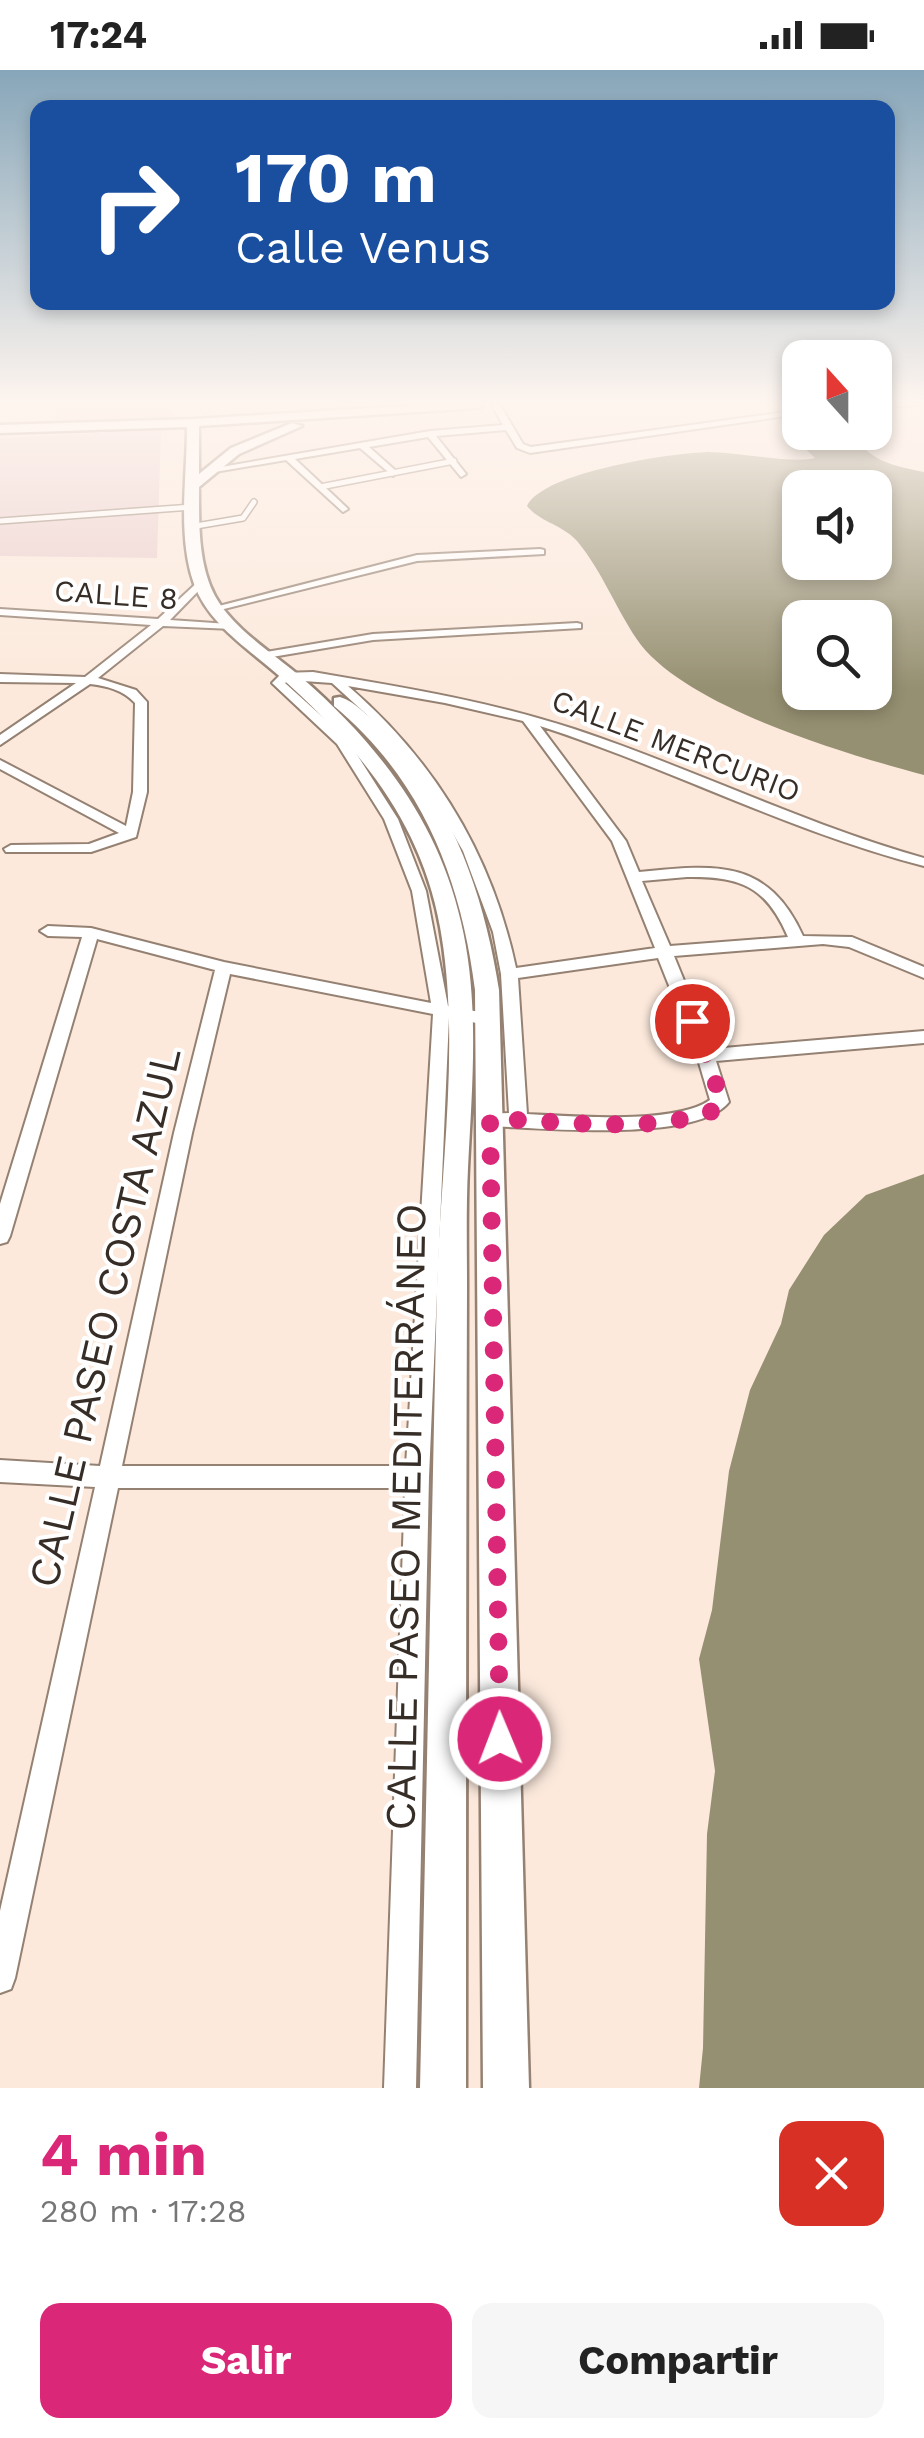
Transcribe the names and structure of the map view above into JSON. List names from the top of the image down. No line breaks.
{"streets":{"street":["CALLE 8","CALLE MERCURIO","CALLE PASEO COSTA AZUL","CALLE PASEO MEDITERRÁNEO"]},"north":"top","page":{"status":"17:24","turn":["170 m","Calle Venus"],"heading":["4 min","280 m · 17:28"],"buttons":["Salir","Compartir"]}}
